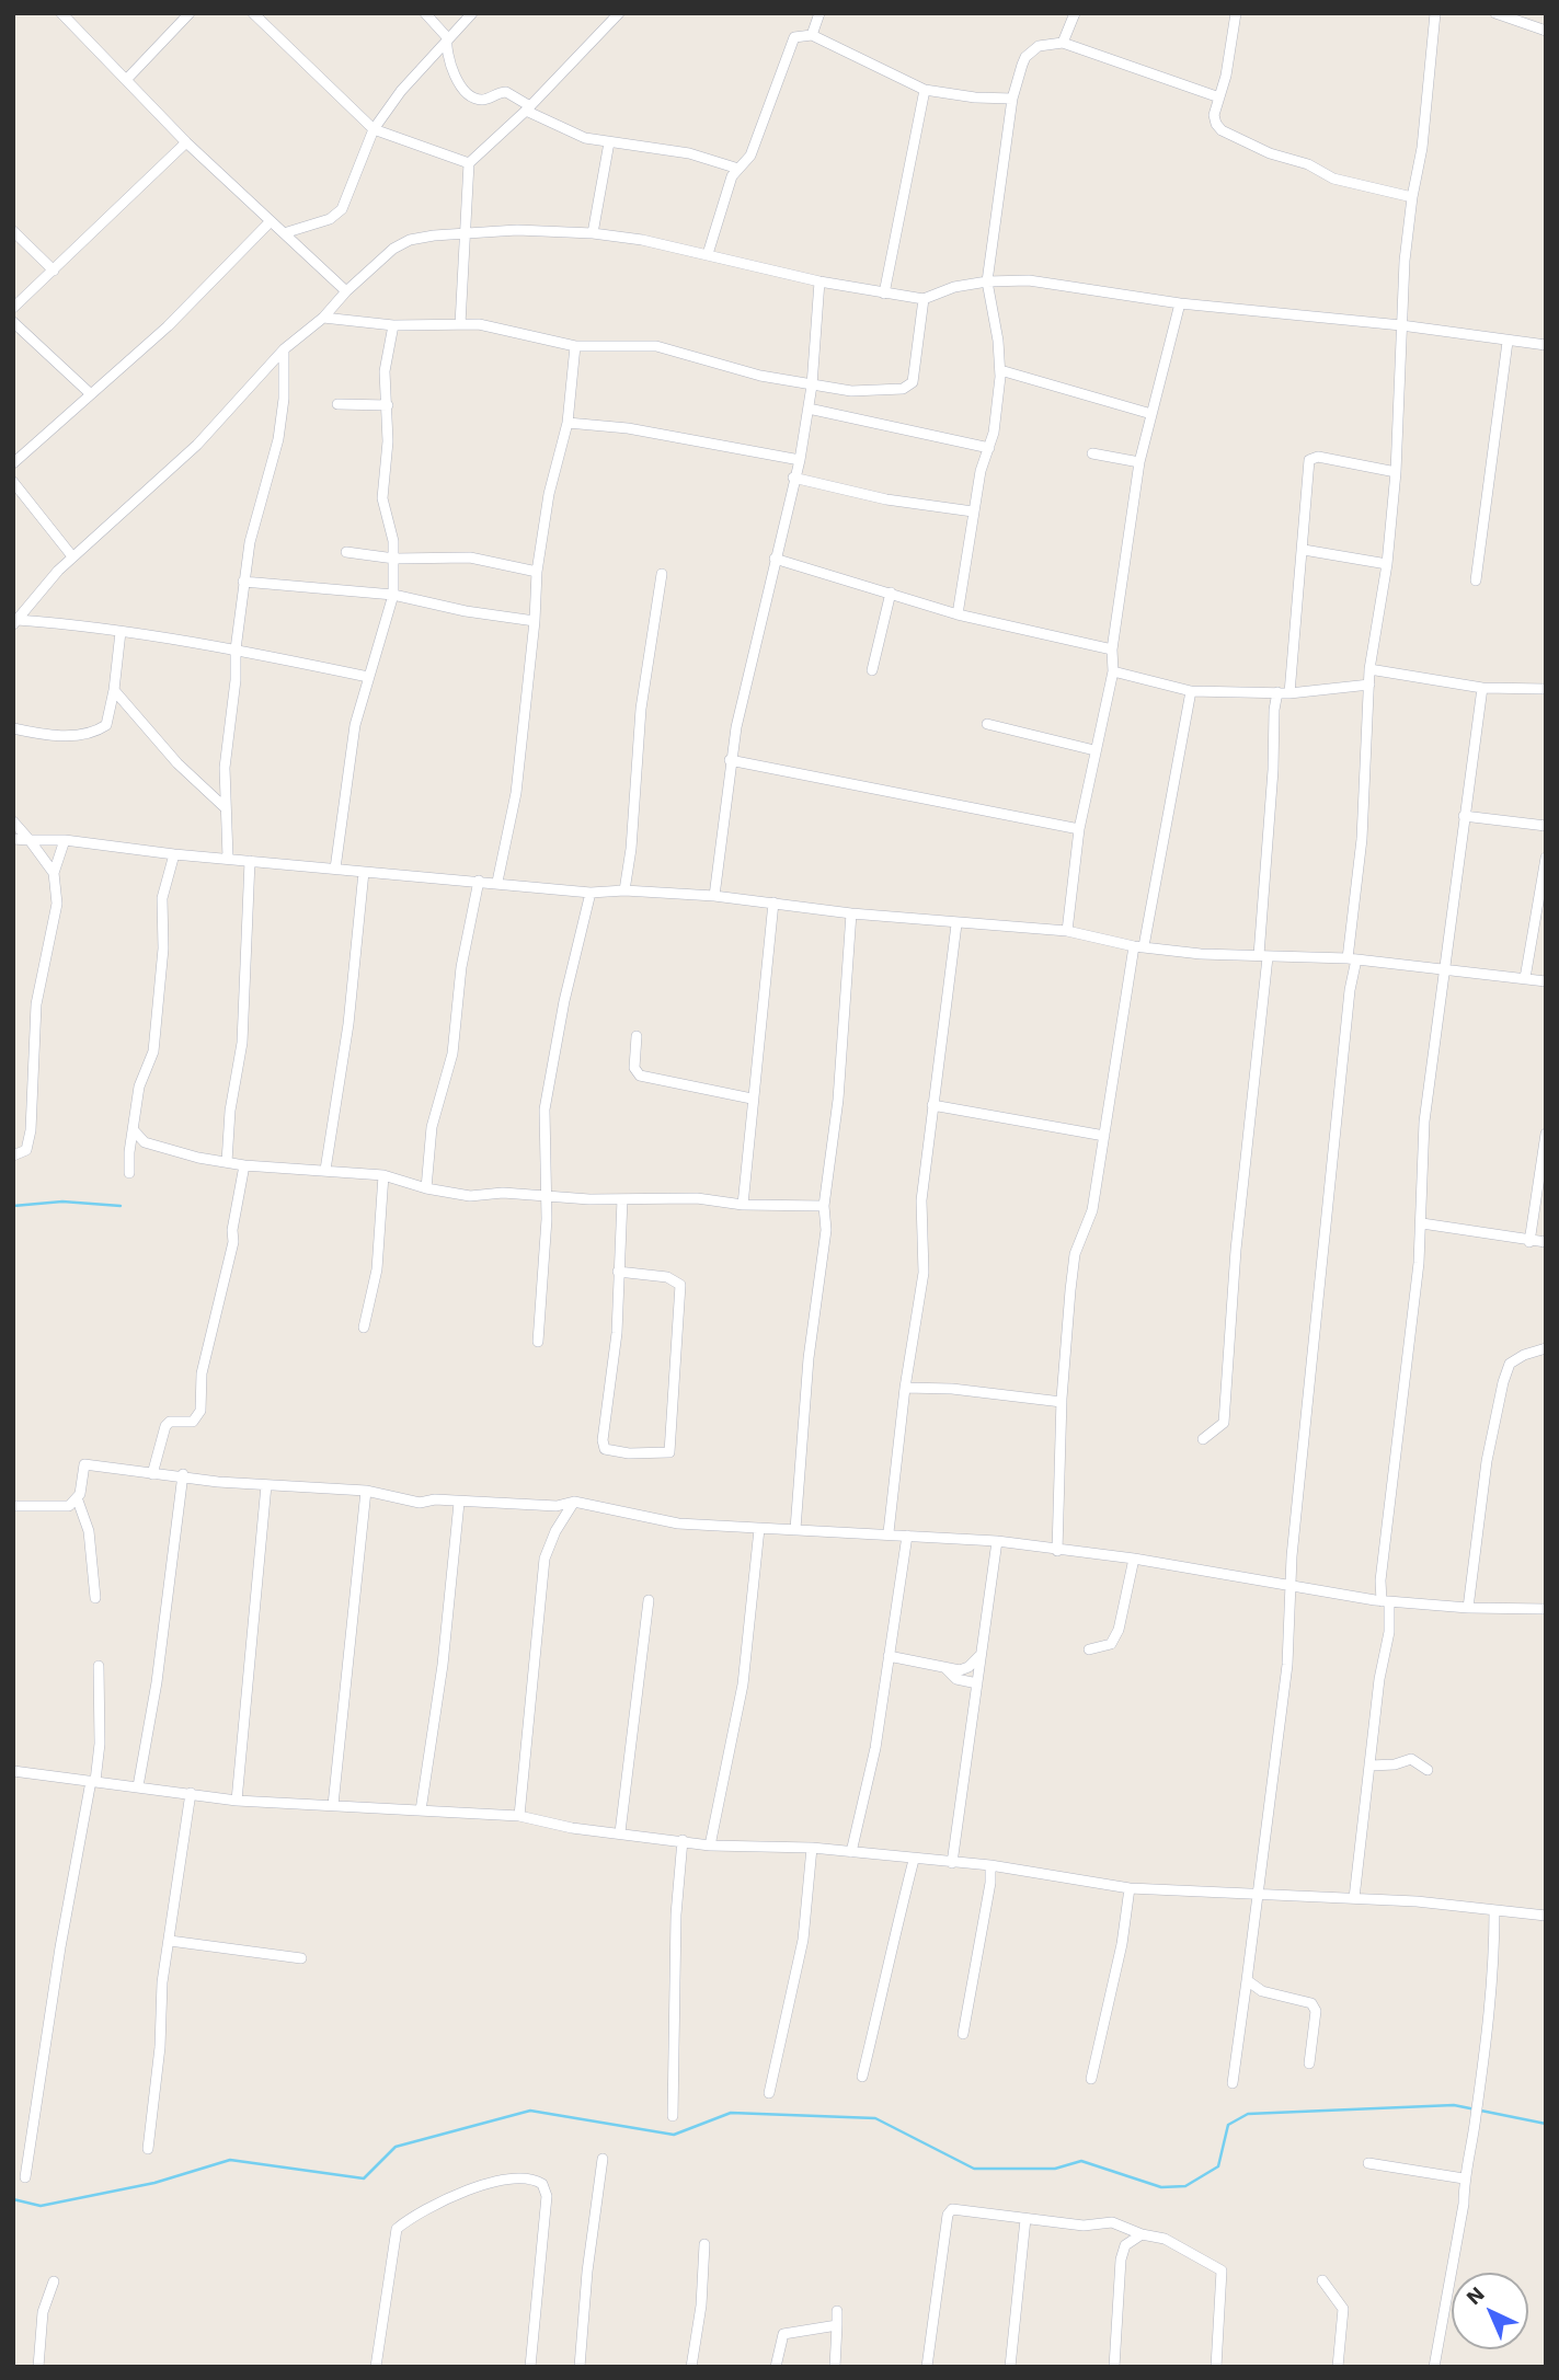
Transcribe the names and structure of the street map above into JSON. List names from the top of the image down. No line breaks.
{"north":"top left"}
